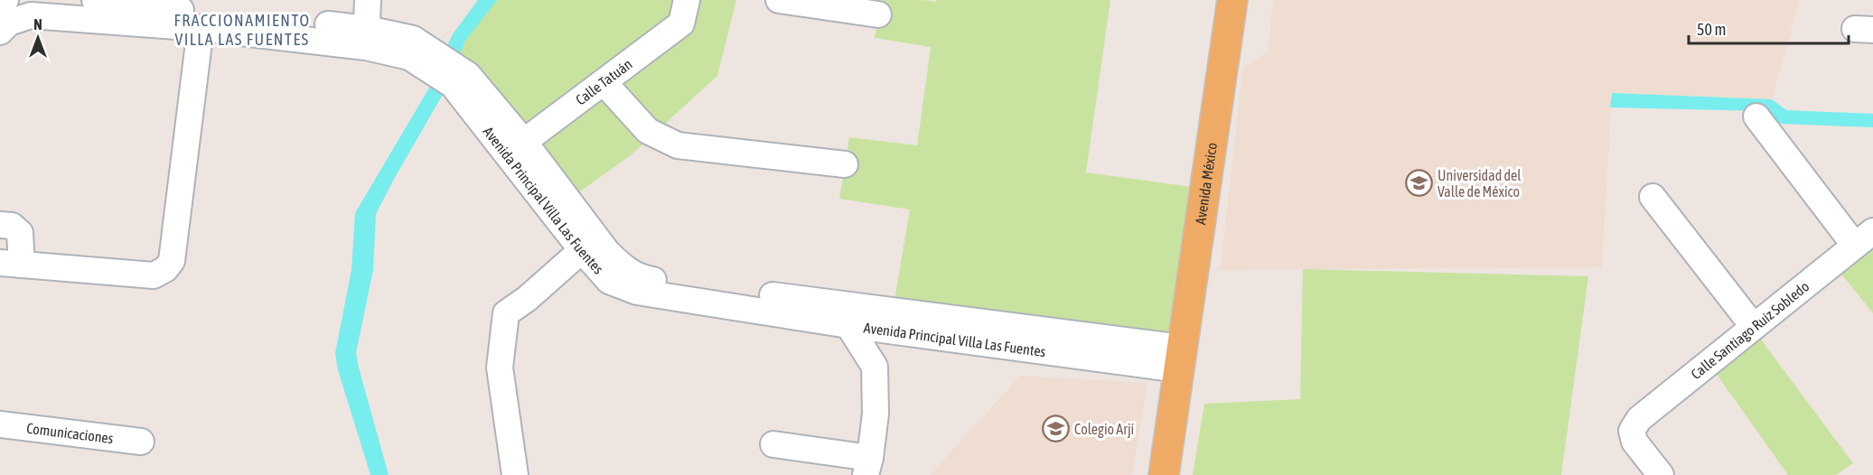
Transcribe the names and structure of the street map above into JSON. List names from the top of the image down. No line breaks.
{"streets":{"main road":["Avenida México"],"street":["Calle Tatuán","Avenida Principal Villa Las Fuentes","Calle Santiago Ruiz Sobledo","Comunicaciones"]},"crossings":[["Calle Tatuán","Avenida Principal Villa Las Fuentes"],["Avenida México","Avenida Principal Villa Las Fuentes"]],"districts":["FRACCIONAMIENTO VILLA LAS FUENTES"],"places":{"school or university":["Universidad del Valle de México","Colegio Arjí"]},"scale_bar":"50 m","north":"top"}
